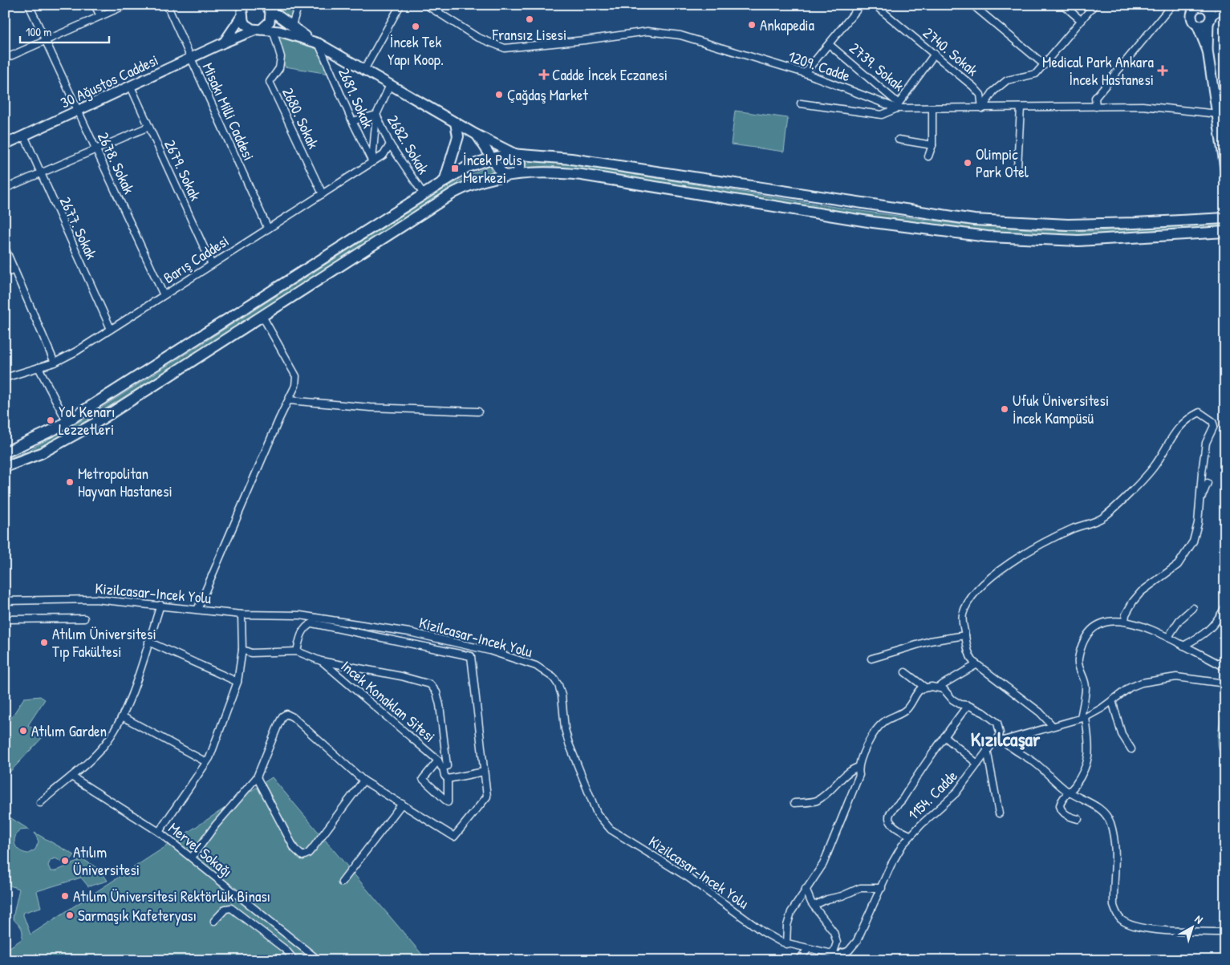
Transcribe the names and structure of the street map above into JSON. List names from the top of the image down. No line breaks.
{"streets":{"main road":["30 Ağustos Caddesi"],"street":["2740. Sokak","1209. Cadde","2739. Sokak","2681. Sokak","Misakı Milli Caddesi","2680. Sokak","2682. Sokak","2678. Sokak","2679. Sokak","2677. Sokak","Barış Caddesi","Kizilcasar-Incek Yolu","Incek Konaklan Sitesi","1154. Cadde","Mervel Sokağı"]},"crossings":[["2740. Sokak","1209. Cadde"],["2740. Sokak","2739. Sokak"],["30 Ağustos Caddesi","Misakı Milli Caddesi"],["30 Ağustos Caddesi","2678. Sokak"],["30 Ağustos Caddesi","2679. Sokak"],["30 Ağustos Caddesi","2677. Sokak"],["2681. Sokak","Barış Caddesi"],["Misakı Milli Caddesi","Barış Caddesi"],["2680. Sokak","Barış Caddesi"],["2682. Sokak","Barış Caddesi"],["2678. Sokak","Barış Caddesi"],["2679. Sokak","Barış Caddesi"],["2677. Sokak","Barış Caddesi"],["Kizilcasar-Incek Yolu","1154. Cadde"]],"districts":["Kızılcaşar"],"places":{"other":["Fransız Lisesi","Ankapedia","İncek Tek Yapı Koop.","Çağdaş Market","Olimpic Park Otel","Ufuk Üniversitesi İncek Kampüsü","Yol Kenarı Lezzetleri","Metropolitan Hayvan Hastanesi","Atılım Üniversitesi Tıp Fakültesi","Atılım Garden","Atılım Üniversitesi","Atılım Üniversitesi Rektörlük Binası","Sarmaşık Kafeteryası"],"health":["Medical Park Ankara İncek Hastanesi","Cadde İncek Eczanesi"],"transit":["İncek Polis Merkezi"]},"scale_bar":"100 m","north":"top right"}
